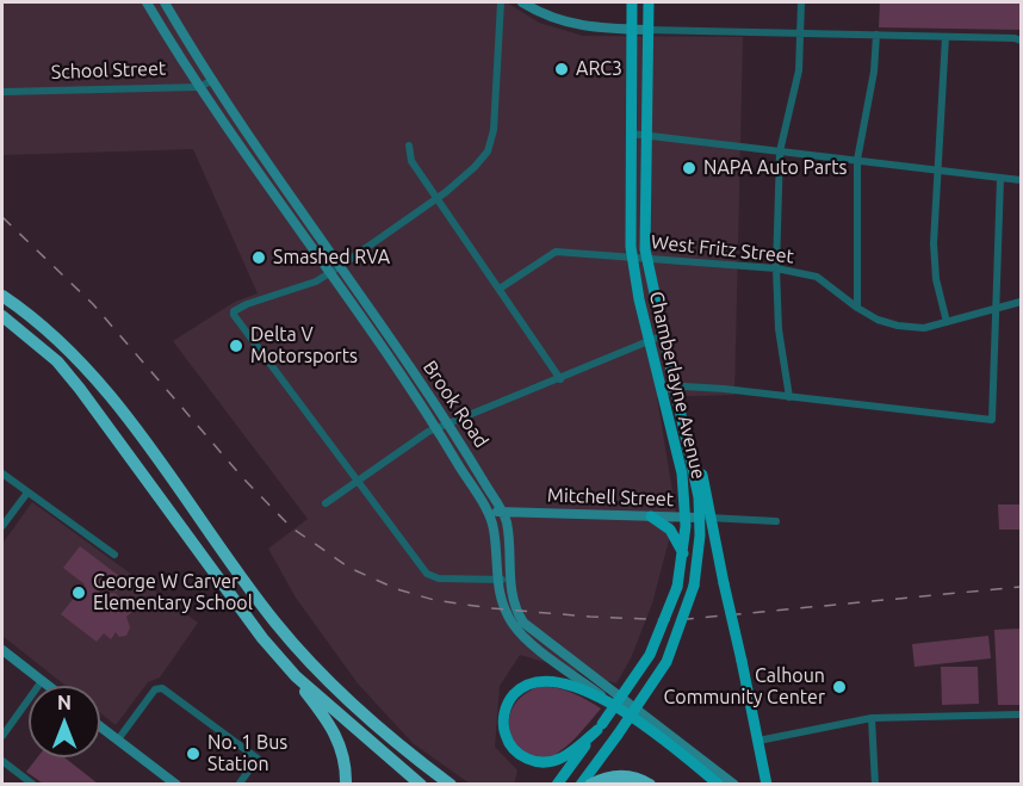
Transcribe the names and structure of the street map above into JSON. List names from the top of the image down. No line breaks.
{"streets":{"main road":["Chamberlayne Avenue","Brook Road","Mitchell Street"],"street":["School Street","West Fritz Street"]},"crossings":[["School Street","Brook Road"],["West Fritz Street","Chamberlayne Avenue"],["Chamberlayne Avenue","Mitchell Street"],["Brook Road","Mitchell Street"]],"places":["ARC3","NAPA Auto Parts","Smashed RVA","Delta V Motorsports","George W Carver Elementary School","Calhoun Community Center","No. 1 Bus Station"],"north":"top"}
